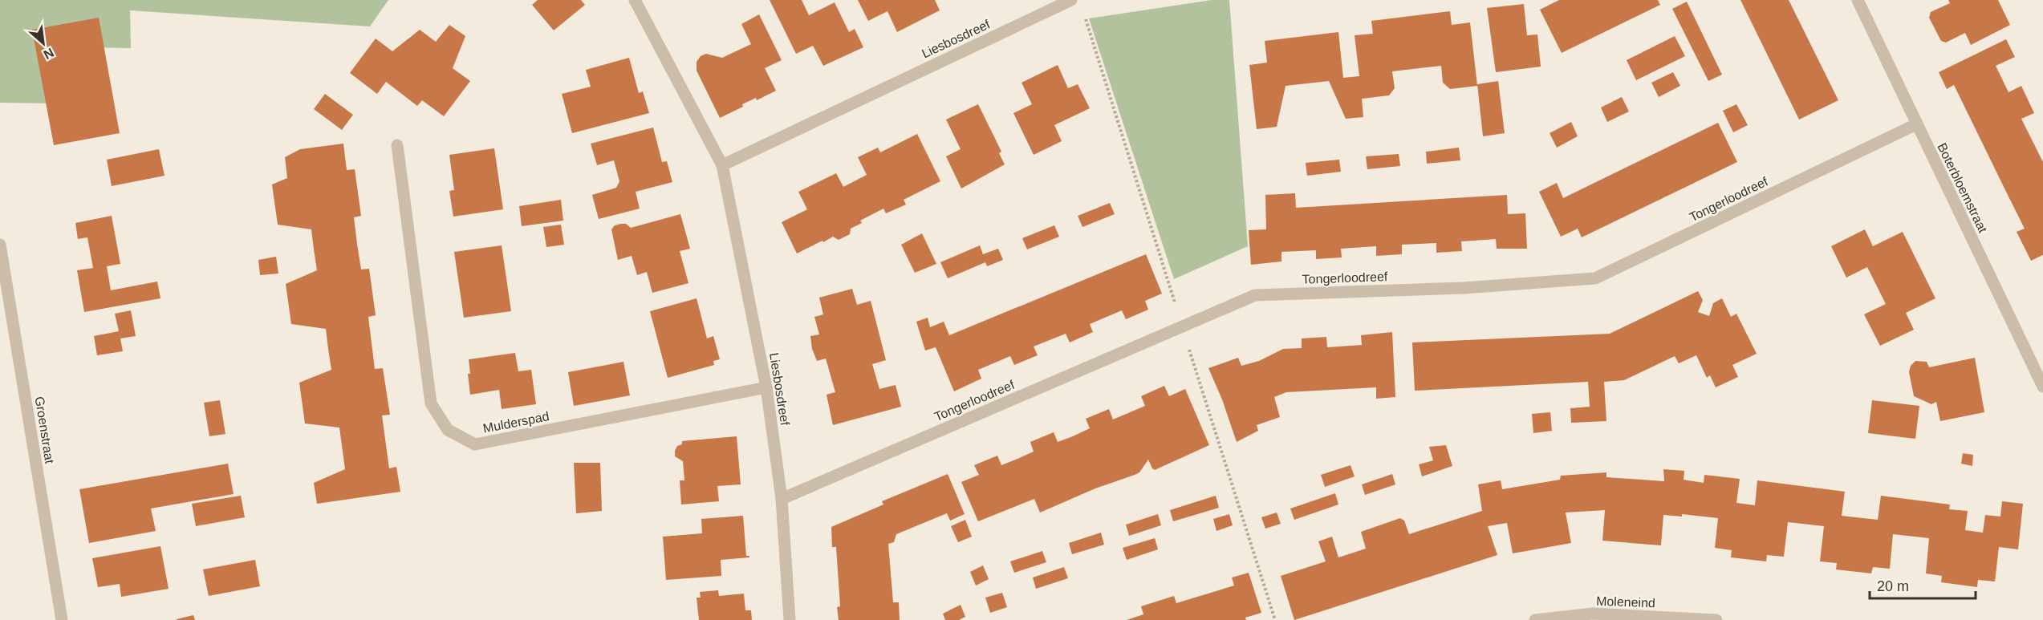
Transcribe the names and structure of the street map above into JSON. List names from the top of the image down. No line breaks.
{"streets":{"street":["Liesbosdreef","Boterbloemstraat","Tongerloodreef","Mulderspad","Groenstraat","Moleneind"]},"crossings":[["Liesbosdreef","Tongerloodreef"],["Liesbosdreef","Mulderspad"],["Boterbloemstraat","Tongerloodreef"]],"scale_bar":"20 m","north":"bottom right"}
